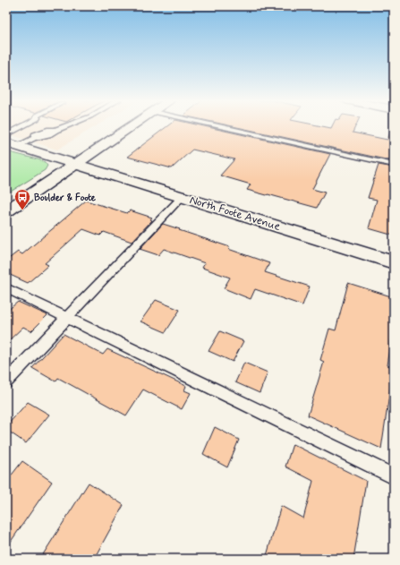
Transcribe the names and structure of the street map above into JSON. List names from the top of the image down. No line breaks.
{"streets":{"street":["North Foote Avenue"]},"places":{"bus stop":["Boulder & Foote"]}}
